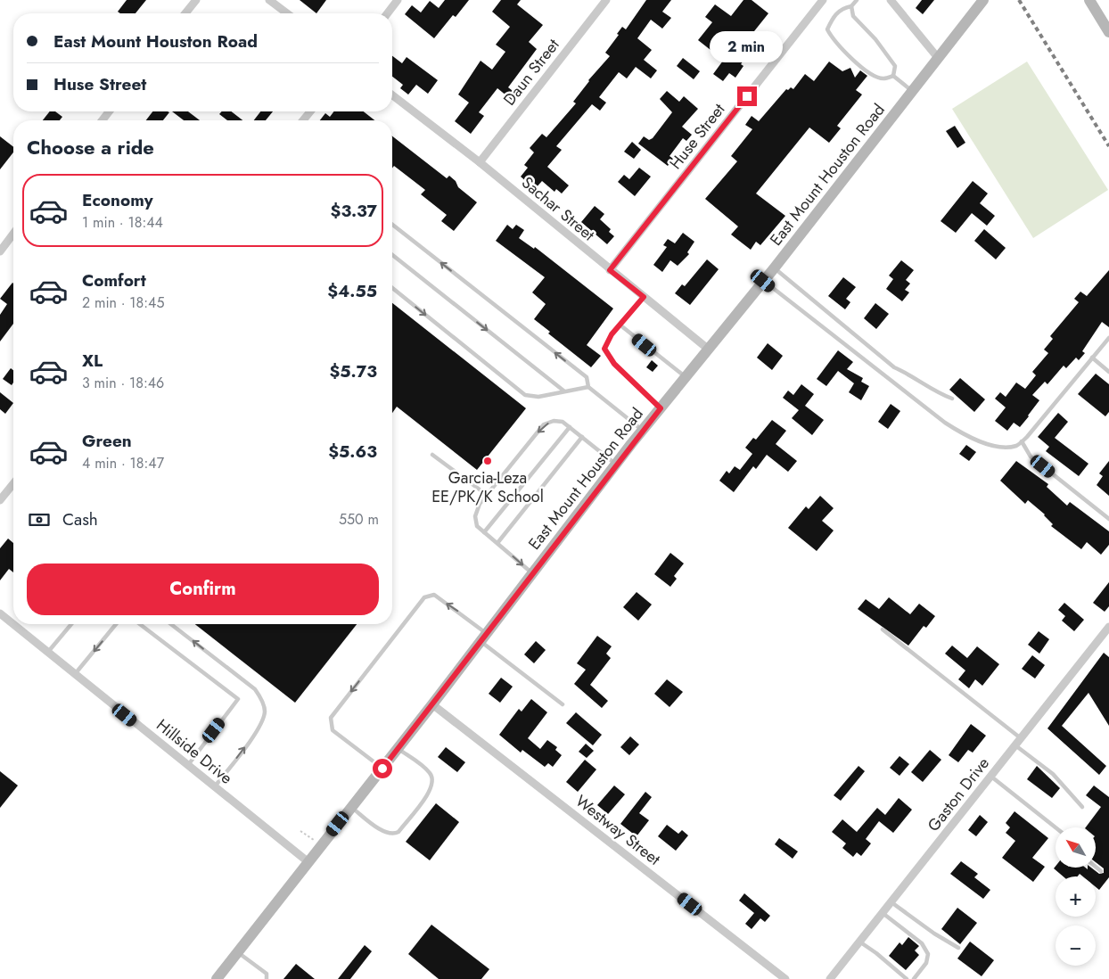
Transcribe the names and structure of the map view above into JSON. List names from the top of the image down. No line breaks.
{"streets":{"main road":["East Mount Houston Road"],"street":["Daun Street","Huse Street","Sachar Street","Hillside Drive","Gaston Drive","Westway Street"]},"crossings":[["Daun Street","Sachar Street"],["Huse Street","Sachar Street"],["East Mount Houston Road","Sachar Street"],["East Mount Houston Road","Hillside Drive"],["East Mount Houston Road","Westway Street"]],"places":["Garcia-Leza EE/PK/K School"],"north":"top left","page":{"banner":["East Mount Houston Road","Huse Street"],"bubble":"2 min","heading":"Choose a ride","list":[{"name":"Economy","note":"1 min · 18:44","value":"$3.37"},{"name":"Comfort","note":"2 min · 18:45","value":"$4.55"},{"name":"XL","note":"3 min · 18:46","value":"$5.73"},{"name":"Green","note":"4 min · 18:47","value":"$5.63"}],"pay":["Cash","550 m"],"buttons":"Confirm","map_buttons":["+","−"]}}
